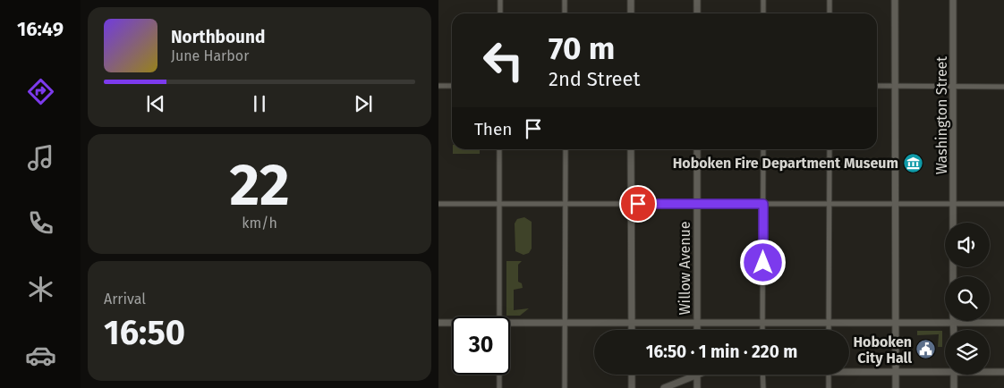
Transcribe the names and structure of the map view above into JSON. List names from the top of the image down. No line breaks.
{"streets":{"street":["Washington Street","Willow Avenue"]},"places":{"museum":["Hoboken Fire Department Museum"],"public building":["Hoboken City Hall"]},"page":{"tabs":"16:49","turn":["70 m","2nd Street"],"song":["Northbound","June Harbor"],"then":"Then","tile":[["22","km/h"],["Arrival","16:50"]],"limit":"30","trip":"16:50 · 1 min · 220 m"}}
